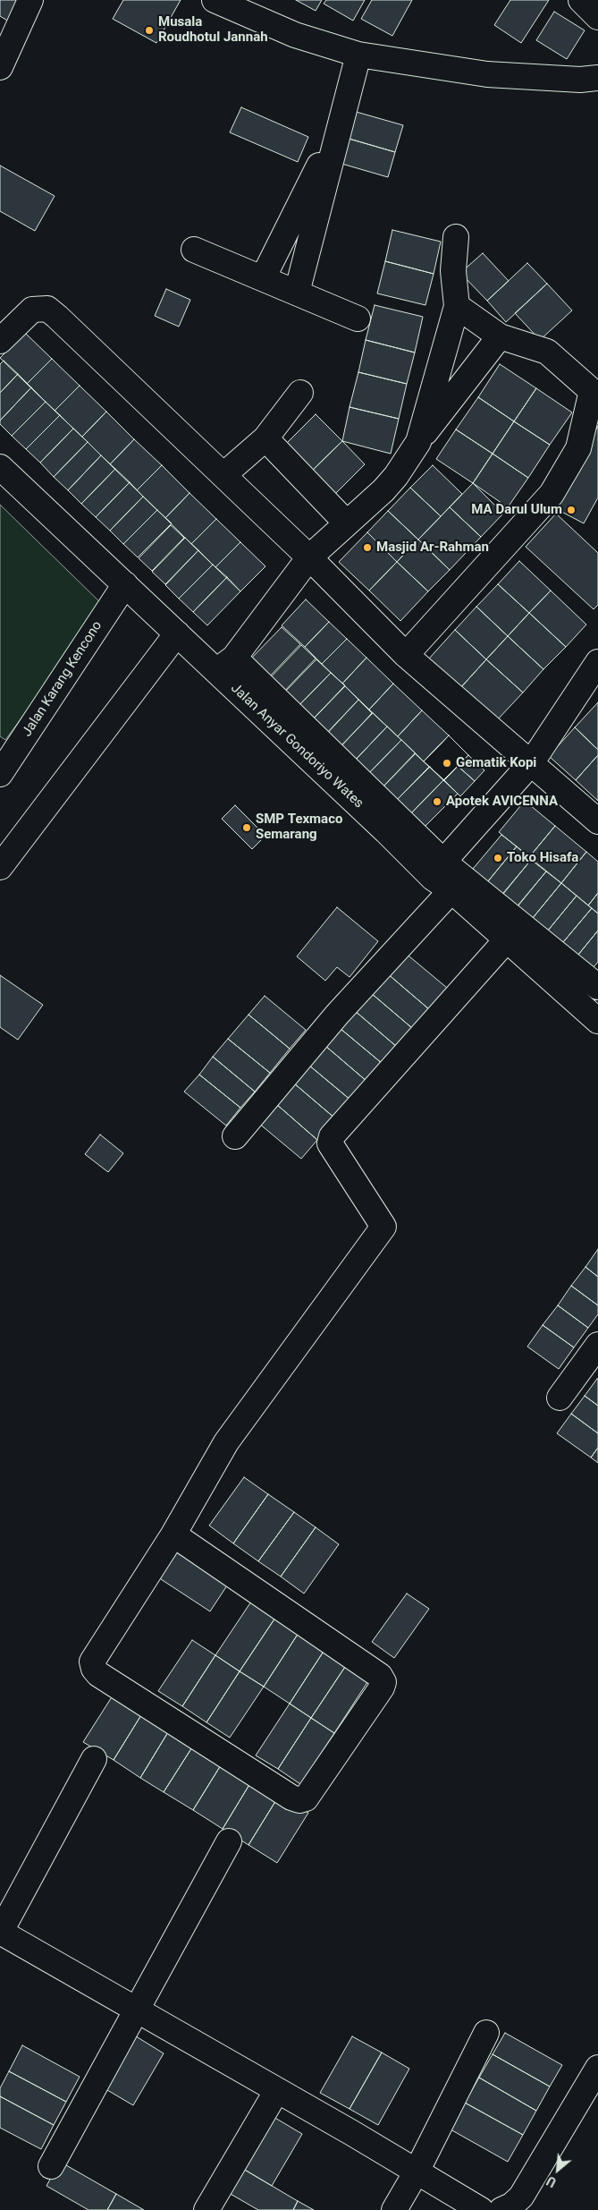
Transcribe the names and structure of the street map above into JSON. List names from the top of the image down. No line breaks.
{"streets":{"street":["Jalan Karang Kencono","Jalan Anyar Gondoriyo Wates"]},"crossings":[["Jalan Karang Kencono","Jalan Anyar Gondoriyo Wates"]],"places":["Musala Roudhotul Jannah","MA Darul Ulum","Masjid Ar-Rahman","Gematik Kopi","Apotek AVICENNA","SMP Texmaco Semarang","Toko Hisafa"],"north":"bottom left"}
